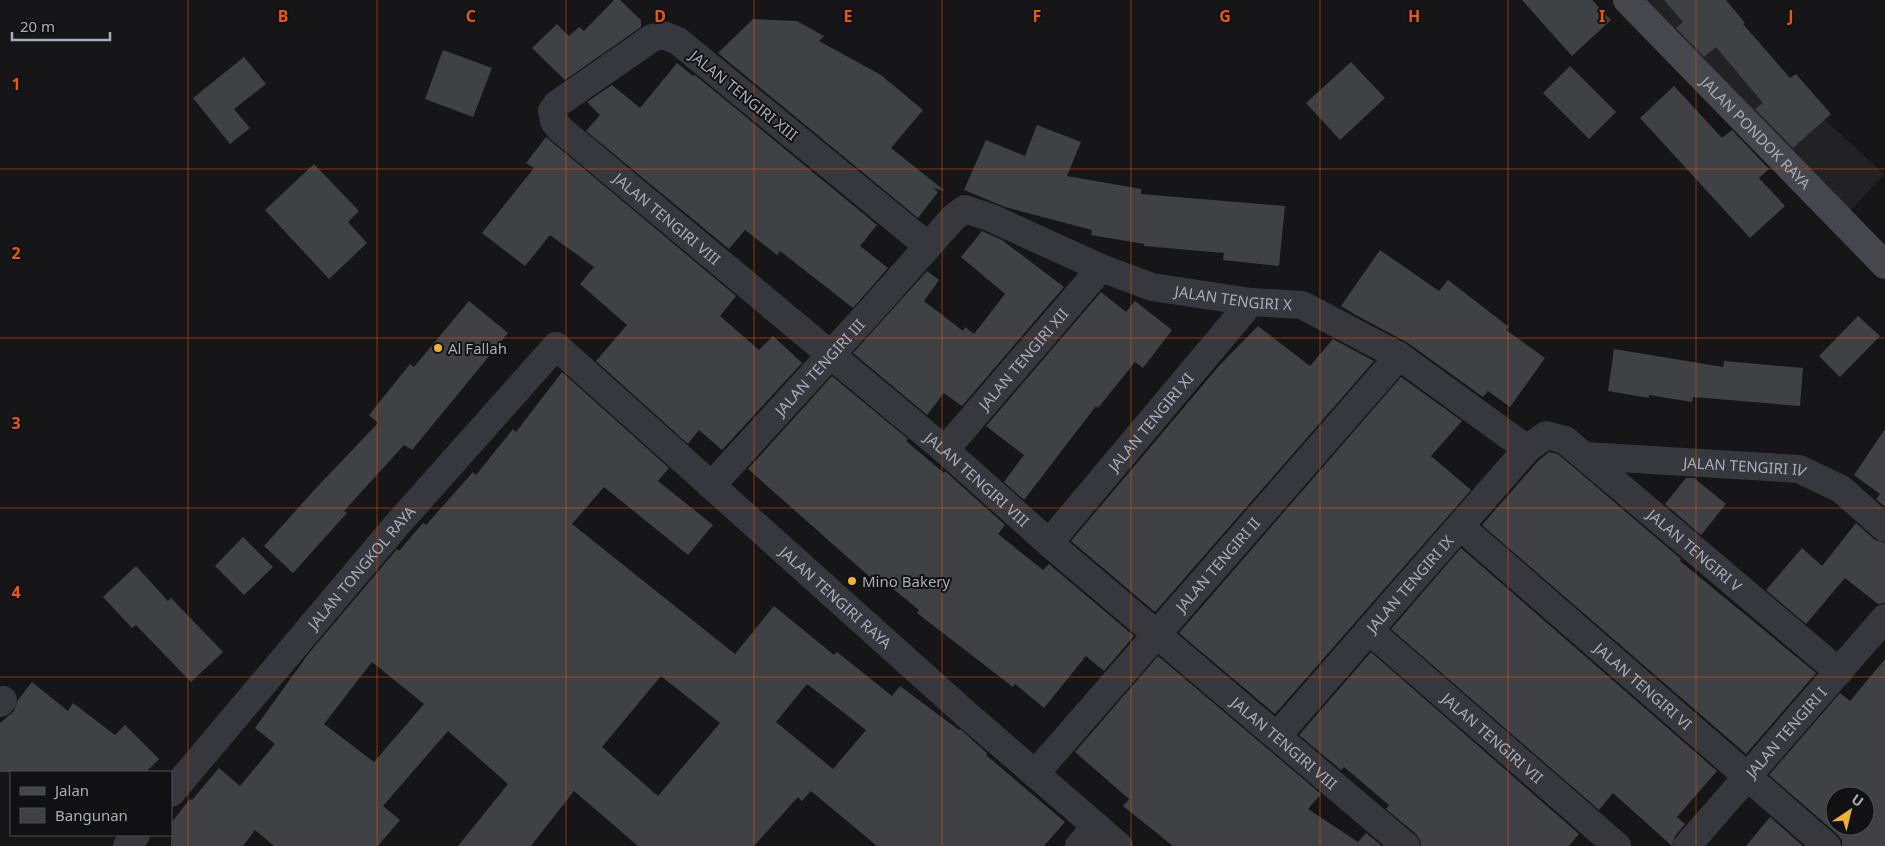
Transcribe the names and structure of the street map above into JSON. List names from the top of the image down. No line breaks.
{"streets":{"street":["JALAN TENGIRI XIII","JALAN PONDOK RAYA","JALAN TENGIRI VIII","JALAN TENGIRI X","JALAN TENGIRI XII","JALAN TENGIRI III","JALAN TENGIRI XI","JALAN TENGIRI IV","JALAN TENGIRI V","JALAN TENGIRI II","JALAN TONGKOL RAYA","JALAN TENGIRI IX","JALAN TENGIRI RAYA","JALAN TENGIRI VI","JALAN TENGIRI I","JALAN TENGIRI VII"]},"crossings":[["JALAN TENGIRI XIII","JALAN TENGIRI VIII"],["JALAN TENGIRI XIII","JALAN TENGIRI X"],["JALAN TENGIRI XIII","JALAN TENGIRI III"],["JALAN TENGIRI VIII","JALAN TENGIRI XII"],["JALAN TENGIRI VIII","JALAN TENGIRI III"],["JALAN TENGIRI VIII","JALAN TENGIRI XI"],["JALAN TENGIRI VIII","JALAN TENGIRI II"],["JALAN TENGIRI VIII","JALAN TENGIRI IX"],["JALAN TENGIRI X","JALAN TENGIRI XII"],["JALAN TENGIRI X","JALAN TENGIRI III"],["JALAN TENGIRI X","JALAN TENGIRI XI"],["JALAN TENGIRI X","JALAN TENGIRI V"],["JALAN TENGIRI X","JALAN TENGIRI II"],["JALAN TENGIRI X","JALAN TENGIRI IX"],["JALAN TENGIRI III","JALAN TENGIRI RAYA"],["JALAN TENGIRI IV","JALAN TENGIRI V"],["JALAN TENGIRI V","JALAN TENGIRI IX"],["JALAN TENGIRI V","JALAN TENGIRI I"],["JALAN TENGIRI II","JALAN TENGIRI RAYA"],["JALAN TONGKOL RAYA","JALAN TENGIRI RAYA"],["JALAN TENGIRI IX","JALAN TENGIRI VI"],["JALAN TENGIRI IX","JALAN TENGIRI VII"],["JALAN TENGIRI VI","JALAN TENGIRI I"]],"places":["Al Fallah","Mino Bakery"],"legend":["Jalan","Bangunan"],"scale_bar":"20 m","north":"top right","grid":{"columns":["B","C","D","E","F","G","H","I","J"],"rows":["1","2","3","4"]}}
